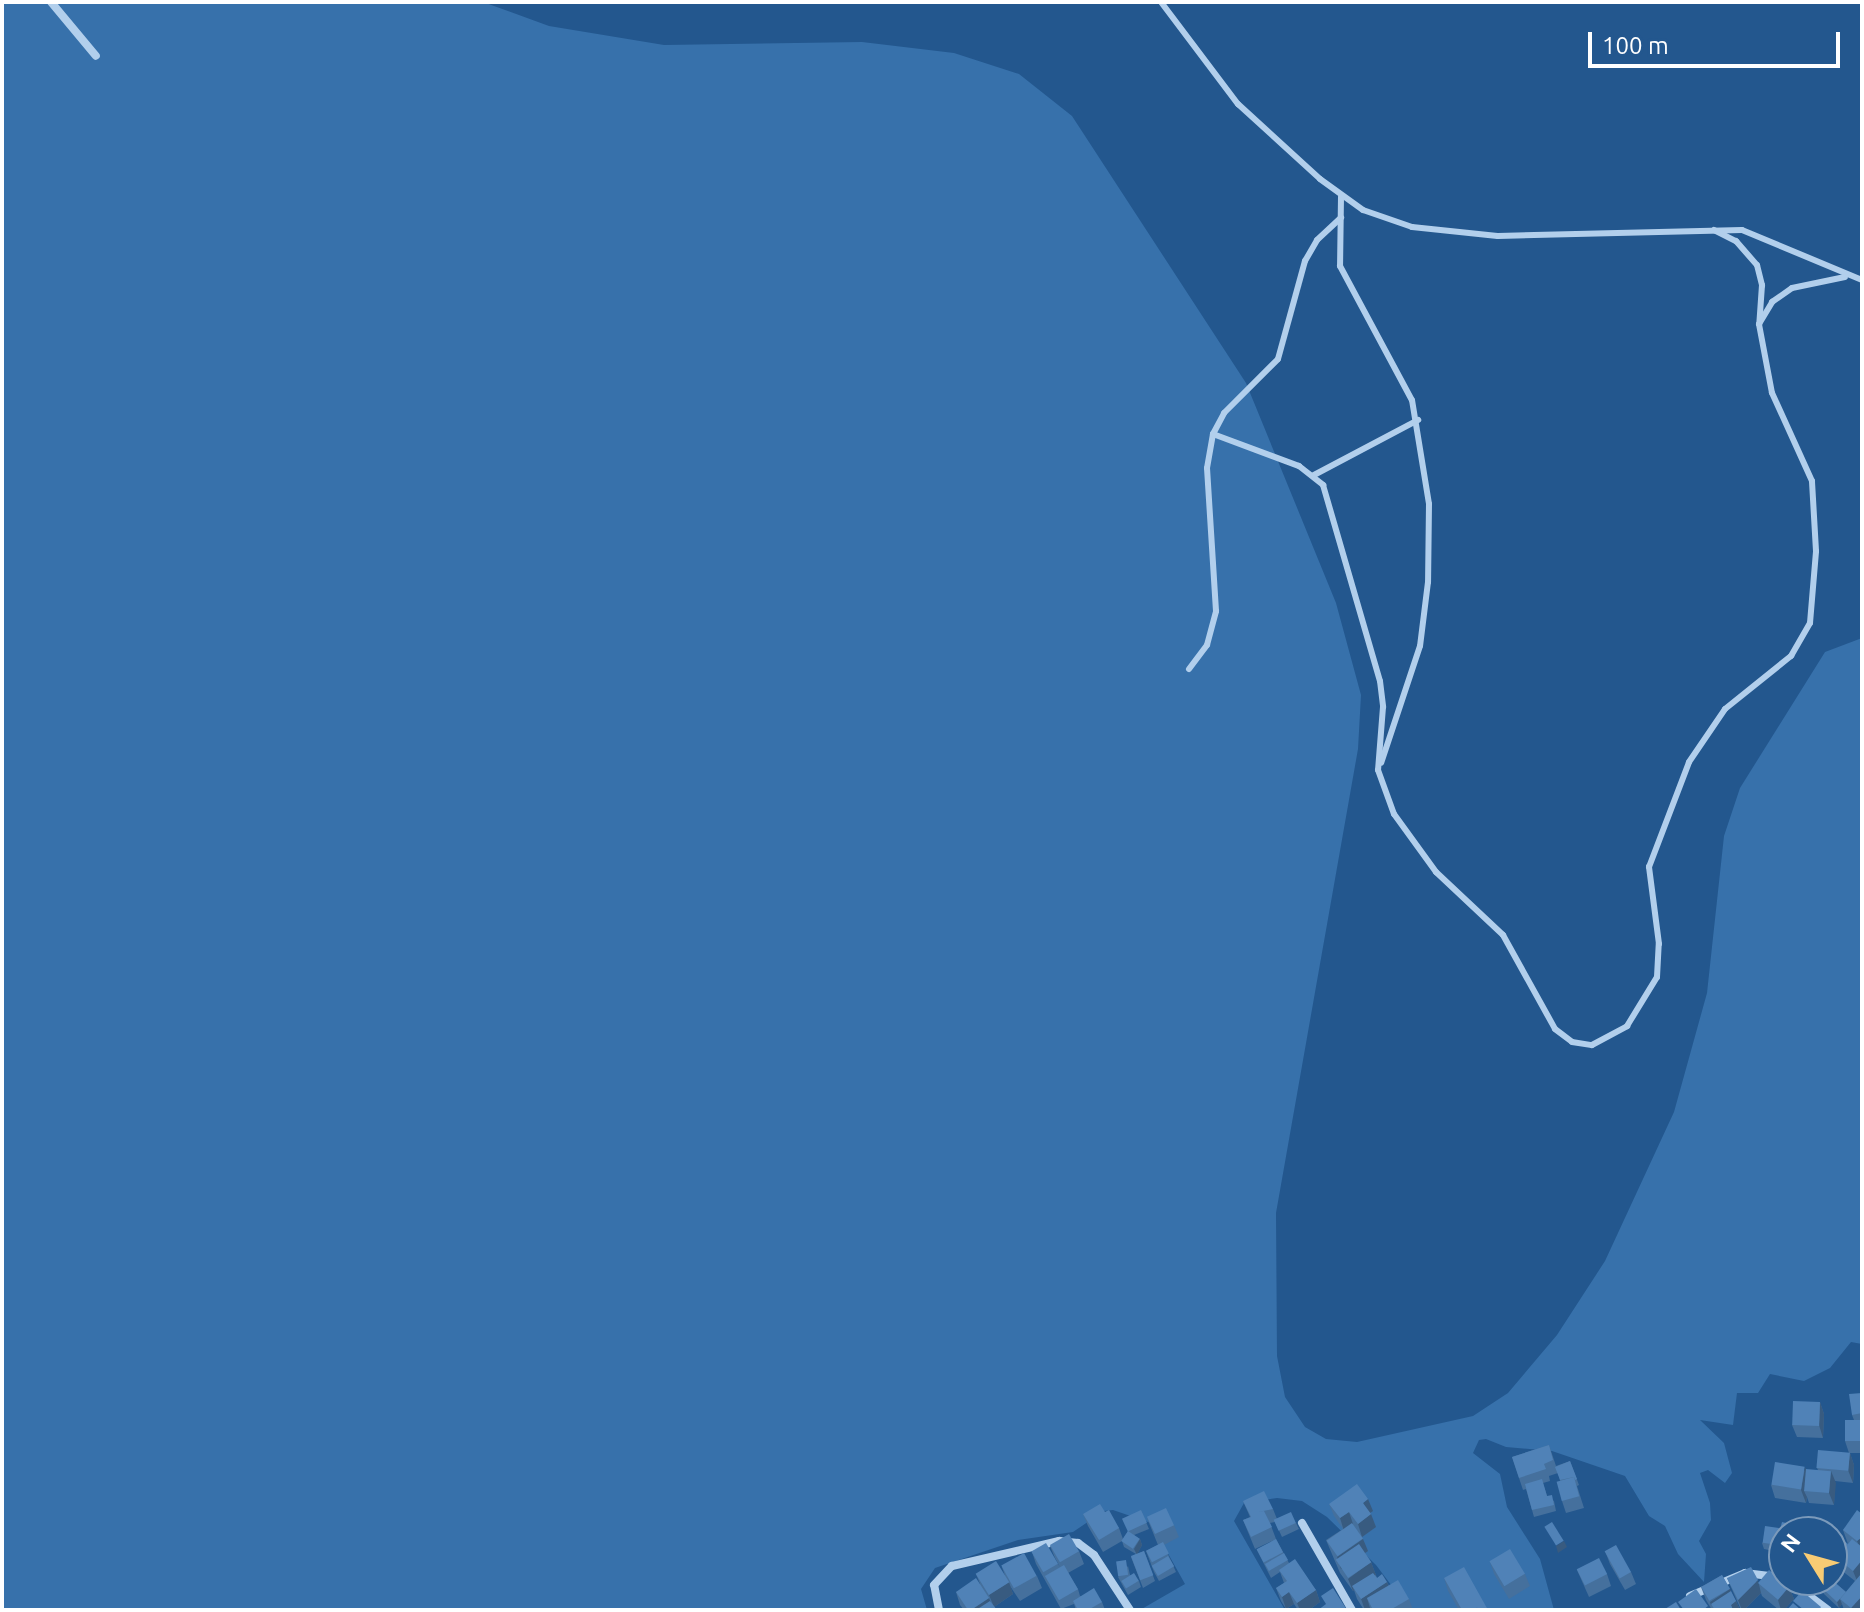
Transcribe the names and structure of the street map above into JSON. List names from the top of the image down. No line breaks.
{"scale_bar":"100 m","north":"top left"}
